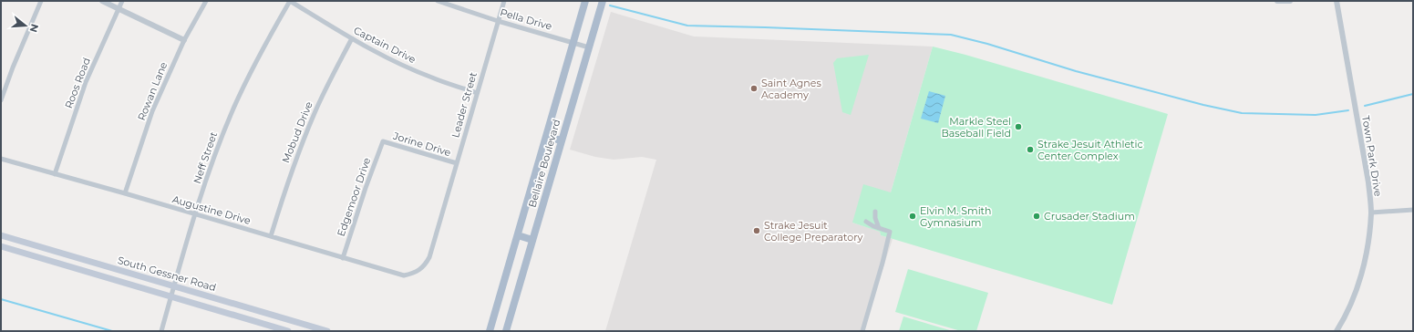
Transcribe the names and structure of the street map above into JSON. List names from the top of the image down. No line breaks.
{"streets":{"main road":["Bellaire Boulevard","South Gessner Road"],"street":["Pella Drive","Captain Drive","Roos Road","Rowan Lane","Leader Street","Mobud Drive","Jorine Drive","Town Park Drive","Neff Street","Edgemoor Drive","Augustine Drive"]},"crossings":[["Pella Drive","Leader Street"],["Pella Drive","Bellaire Boulevard"],["Captain Drive","Leader Street"],["Captain Drive","Mobud Drive"],["Captain Drive","Neff Street"],["Roos Road","Augustine Drive"],["Rowan Lane","Augustine Drive"],["Leader Street","Jorine Drive"],["Leader Street","Augustine Drive"],["Mobud Drive","Augustine Drive"],["Jorine Drive","Edgemoor Drive"],["Neff Street","Augustine Drive"],["Neff Street","South Gessner Road"],["Edgemoor Drive","Augustine Drive"]],"places":["Saint Agnes Academy","Markle Steel Baseball Field","Strake Jesuit Athletic Center Complex","Elvin M. Smith Gymnasium","Crusader Stadium","Strake Jesuit College Preparatory"],"north":"right"}
